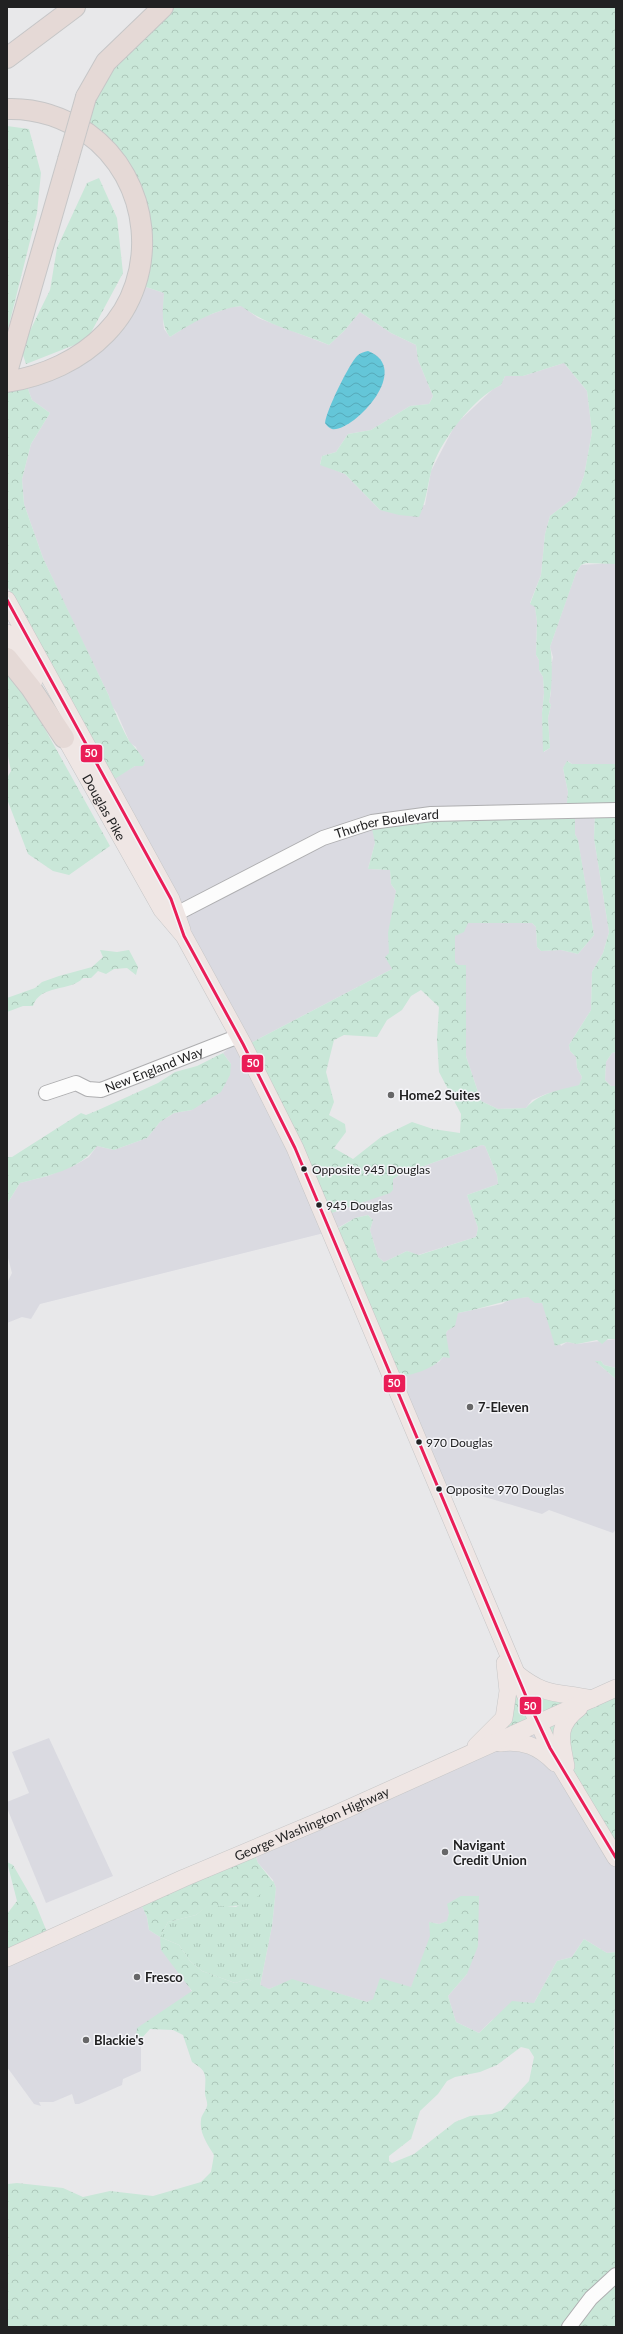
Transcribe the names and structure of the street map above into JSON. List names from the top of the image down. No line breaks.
{"streets":{"main road":["Douglas Pike","George Washington Highway"],"street":["Thurber Boulevard","New England Way"]},"crossings":[["Douglas Pike","Thurber Boulevard"],["Douglas Pike","New England Way"],["Douglas Pike","George Washington Highway"]],"places":["Home2 Suites","Opposite 945 Douglas","945 Douglas","7-Eleven","970 Douglas","Opposite 970 Douglas","Navigant Credit Union","Fresco","Blackie's"],"lines":["transit line 50"]}
